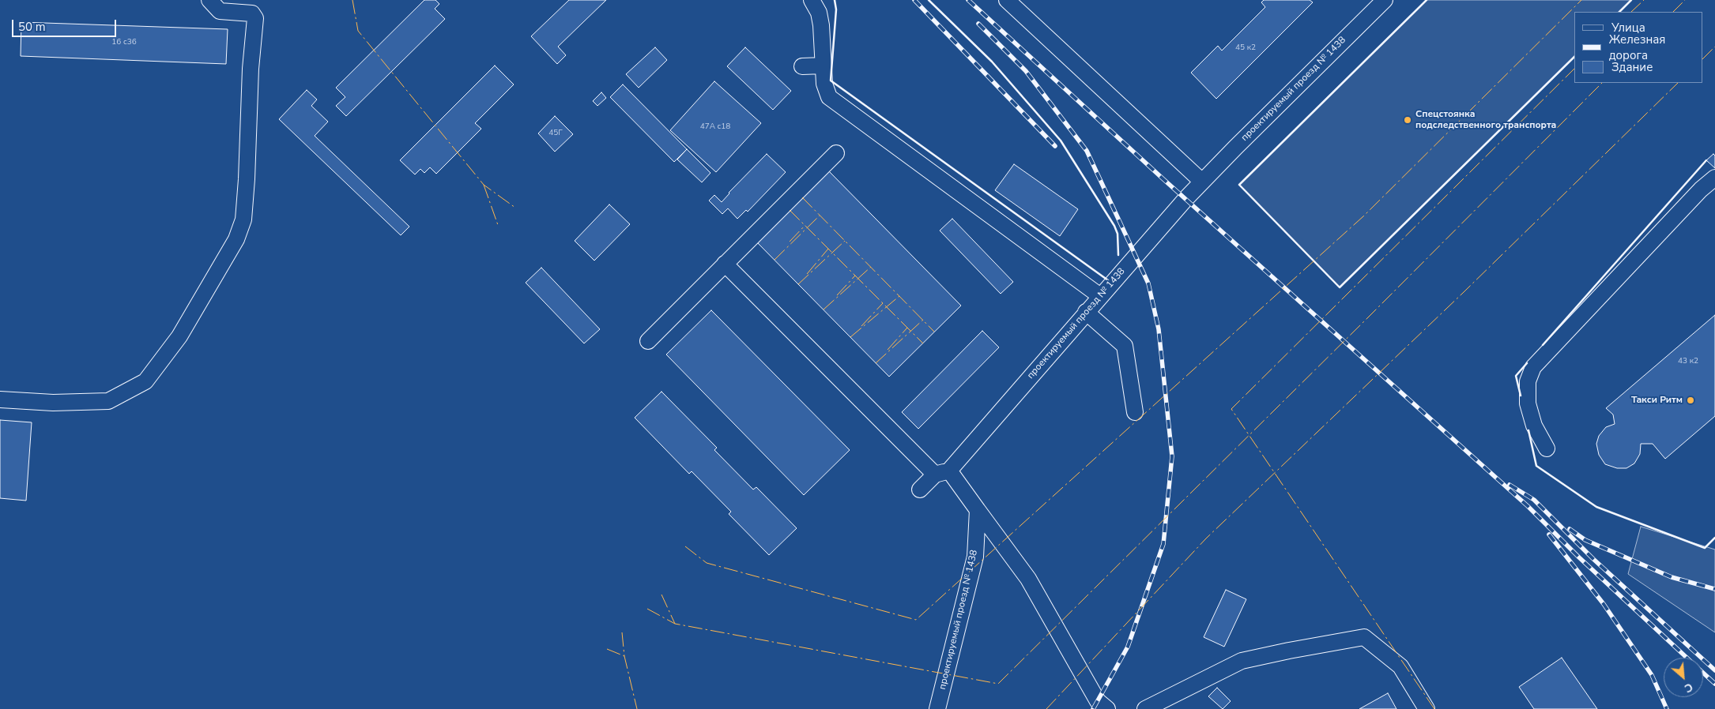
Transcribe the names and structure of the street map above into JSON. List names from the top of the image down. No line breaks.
{"streets":{"street":["проектируемый проезд № 1438"]},"places":["Спецстоянка подследственного транспорта","Такси Ритм"],"house_numbers":["16 с36","45 к2","47А с18","45Г","43 к2"],"legend":["Улица","Железная дорога","Здание"],"scale_bar":"50 m","north":"bottom right"}
